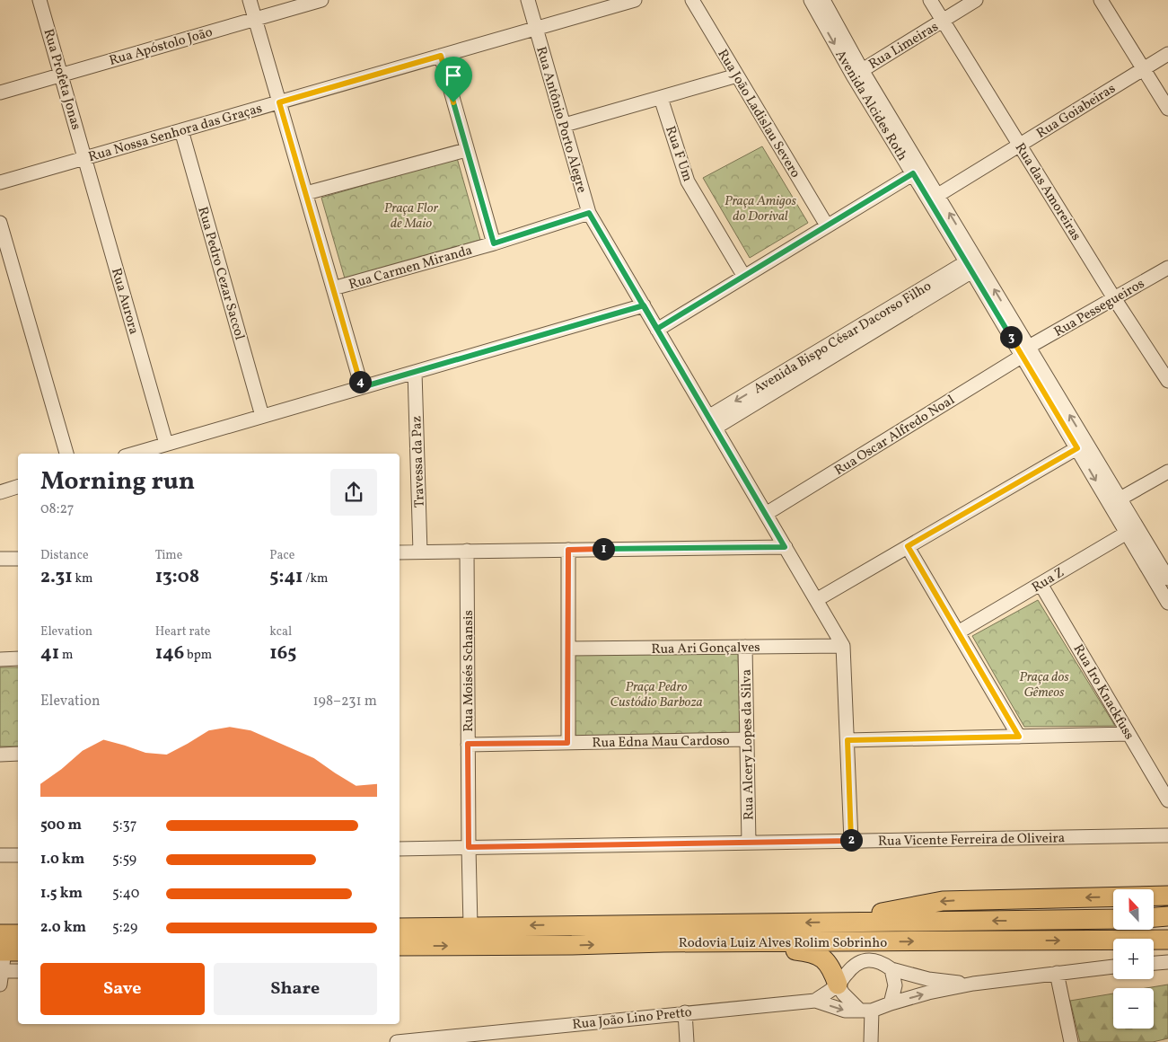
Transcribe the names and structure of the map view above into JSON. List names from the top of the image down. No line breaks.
{"streets":{"highway":["Rodovia Luiz Alves Rolim Sobrinho"],"street":["Rua Limeiras","Rua Apóstolo João","Rua Profeta Jonas","Avenida Alcides Roth","Rua Goiabeiras","Rua João Ladislau Severo","Rua Antônio Porto Alegre","Rua Nossa Senhora das Graças","Rua F Um","Rua das Amoreiras","Rua Carmen Miranda","Rua Pedro Cezar Saccol","Rua Aurora","Rua Pessegueiros","Avenida Bispo César Dacorso Filho","Rua Oscar Alfredo Noal","Travessa da Paz","Rua Z","Rua Ari Gonçalves","Rua Moisés Schansis","Rua Iro Knackfuss","Rua Edna Mau Cardoso","Rua Alcery Lopes da Silva","Rua Vicente Ferreira de Oliveira","Rua João Lino Pretto"]},"crossings":[["Rua Limeiras","Avenida Alcides Roth"],["Rua Limeiras","Rua das Amoreiras"],["Rua Apóstolo João","Rua Profeta Jonas"],["Rua Profeta Jonas","Rua Nossa Senhora das Graças"],["Rua Profeta Jonas","Rua Aurora"],["Avenida Alcides Roth","Rua Goiabeiras"],["Avenida Alcides Roth","Rua Pessegueiros"],["Avenida Alcides Roth","Avenida Bispo César Dacorso Filho"],["Avenida Alcides Roth","Rua Oscar Alfredo Noal"],["Avenida Alcides Roth","Rua Z"],["Rua Goiabeiras","Rua das Amoreiras"],["Rua Antônio Porto Alegre","Rua Nossa Senhora das Graças"],["Rua Antônio Porto Alegre","Rua Carmen Miranda"],["Rua Antônio Porto Alegre","Avenida Bispo César Dacorso Filho"],["Rua Antônio Porto Alegre","Rua Oscar Alfredo Noal"],["Rua Antônio Porto Alegre","Rua Ari Gonçalves"],["Rua Antônio Porto Alegre","Rua Vicente Ferreira de Oliveira"],["Rua Nossa Senhora das Graças","Rua Pedro Cezar Saccol"],["Rua Nossa Senhora das Graças","Rua Aurora"],["Rua das Amoreiras","Rua Pessegueiros"],["Rua Pessegueiros","Rua Oscar Alfredo Noal"],["Rua Z","Rua Iro Knackfuss"],["Rua Ari Gonçalves","Rua Alcery Lopes da Silva"],["Rua Moisés Schansis","Rua Edna Mau Cardoso"],["Rua Moisés Schansis","Rua Vicente Ferreira de Oliveira"],["Rua Moisés Schansis","Rodovia Luiz Alves Rolim Sobrinho"],["Rua Edna Mau Cardoso","Rua Alcery Lopes da Silva"],["Rua Alcery Lopes da Silva","Rua Vicente Ferreira de Oliveira"]],"parks":["Praça Amigos do Dorival","Praça Flor de Maio","Praça dos Gêmeos","Praça Pedro Custódio Barboza"],"north":"top","page":{"pins":["3","4","1","2"],"heading":["Morning run","08:27"],"stats":[["Distance","2.31 km"],["Time","13:08"],["Pace","5:41 /km"],["Elevation","41 m"],["Heart rate","146 bpm"],["kcal","165"]],"chart":["Elevation","198–231 m"],"list":[{"name":"500 m","note":"5:37"},{"name":"1.0 km","note":"5:59"},{"name":"1.5 km","note":"5:40"},{"name":"2.0 km","note":"5:29"}],"map_buttons":["+","−"],"buttons":["Save","Share"]}}
